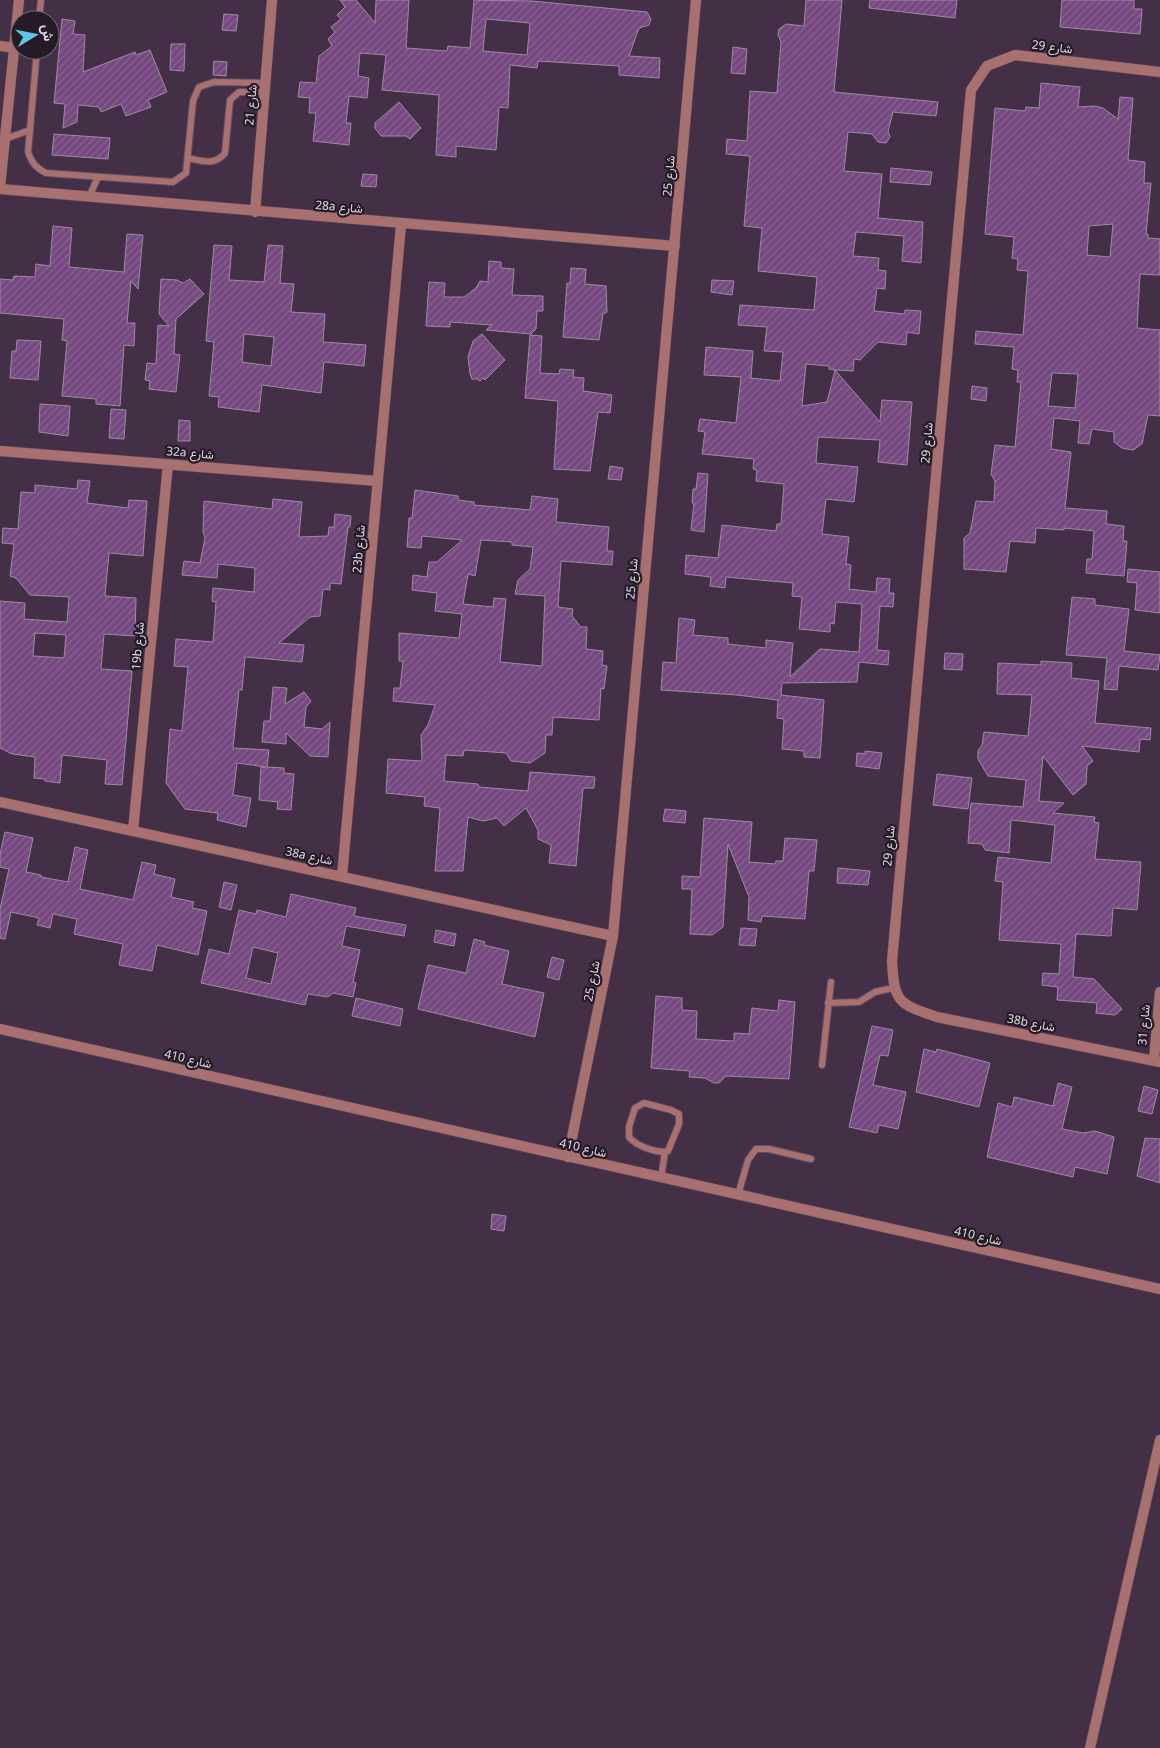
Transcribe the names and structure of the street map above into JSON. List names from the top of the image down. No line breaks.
{"streets":{"street":["شارع 29","شارع 21","شارع 25","28a شارع","32a شارع","23b شارع","19b شارع","38a شارع","38b شارع","شارع 31","شارع 410"]},"crossings":[["شارع 29","38b شارع"],["شارع 21","28a شارع"],["شارع 25","28a شارع"],["شارع 25","38a شارع"],["شارع 25","شارع 410"],["28a شارع","23b شارع"],["32a شارع","23b شارع"],["32a شارع","19b شارع"],["23b شارع","38a شارع"],["19b شارع","38a شارع"],["38b شارع","شارع 31"]],"north":"right"}
